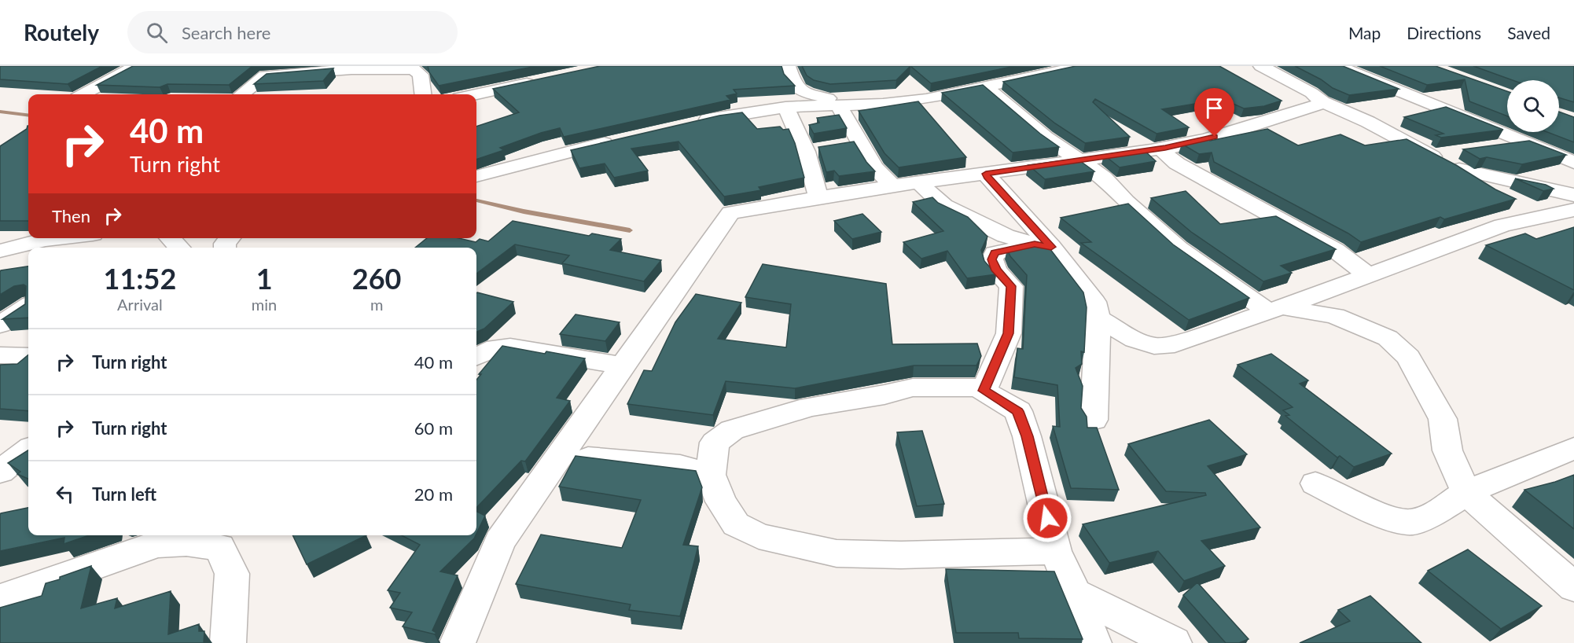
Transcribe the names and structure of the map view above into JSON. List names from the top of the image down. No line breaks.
{"page":{"header":"Routely","search":"Search here","nav":["Map","Directions","Saved"],"turn":["40 m","Turn right"],"then":"Then","eta":["11:52","Arrival","1","min","260","m"],"list":[{"name":"Turn right","value":"40 m"},{"name":"Turn right","value":"60 m"},{"name":"Turn left","value":"20 m"}]}}
